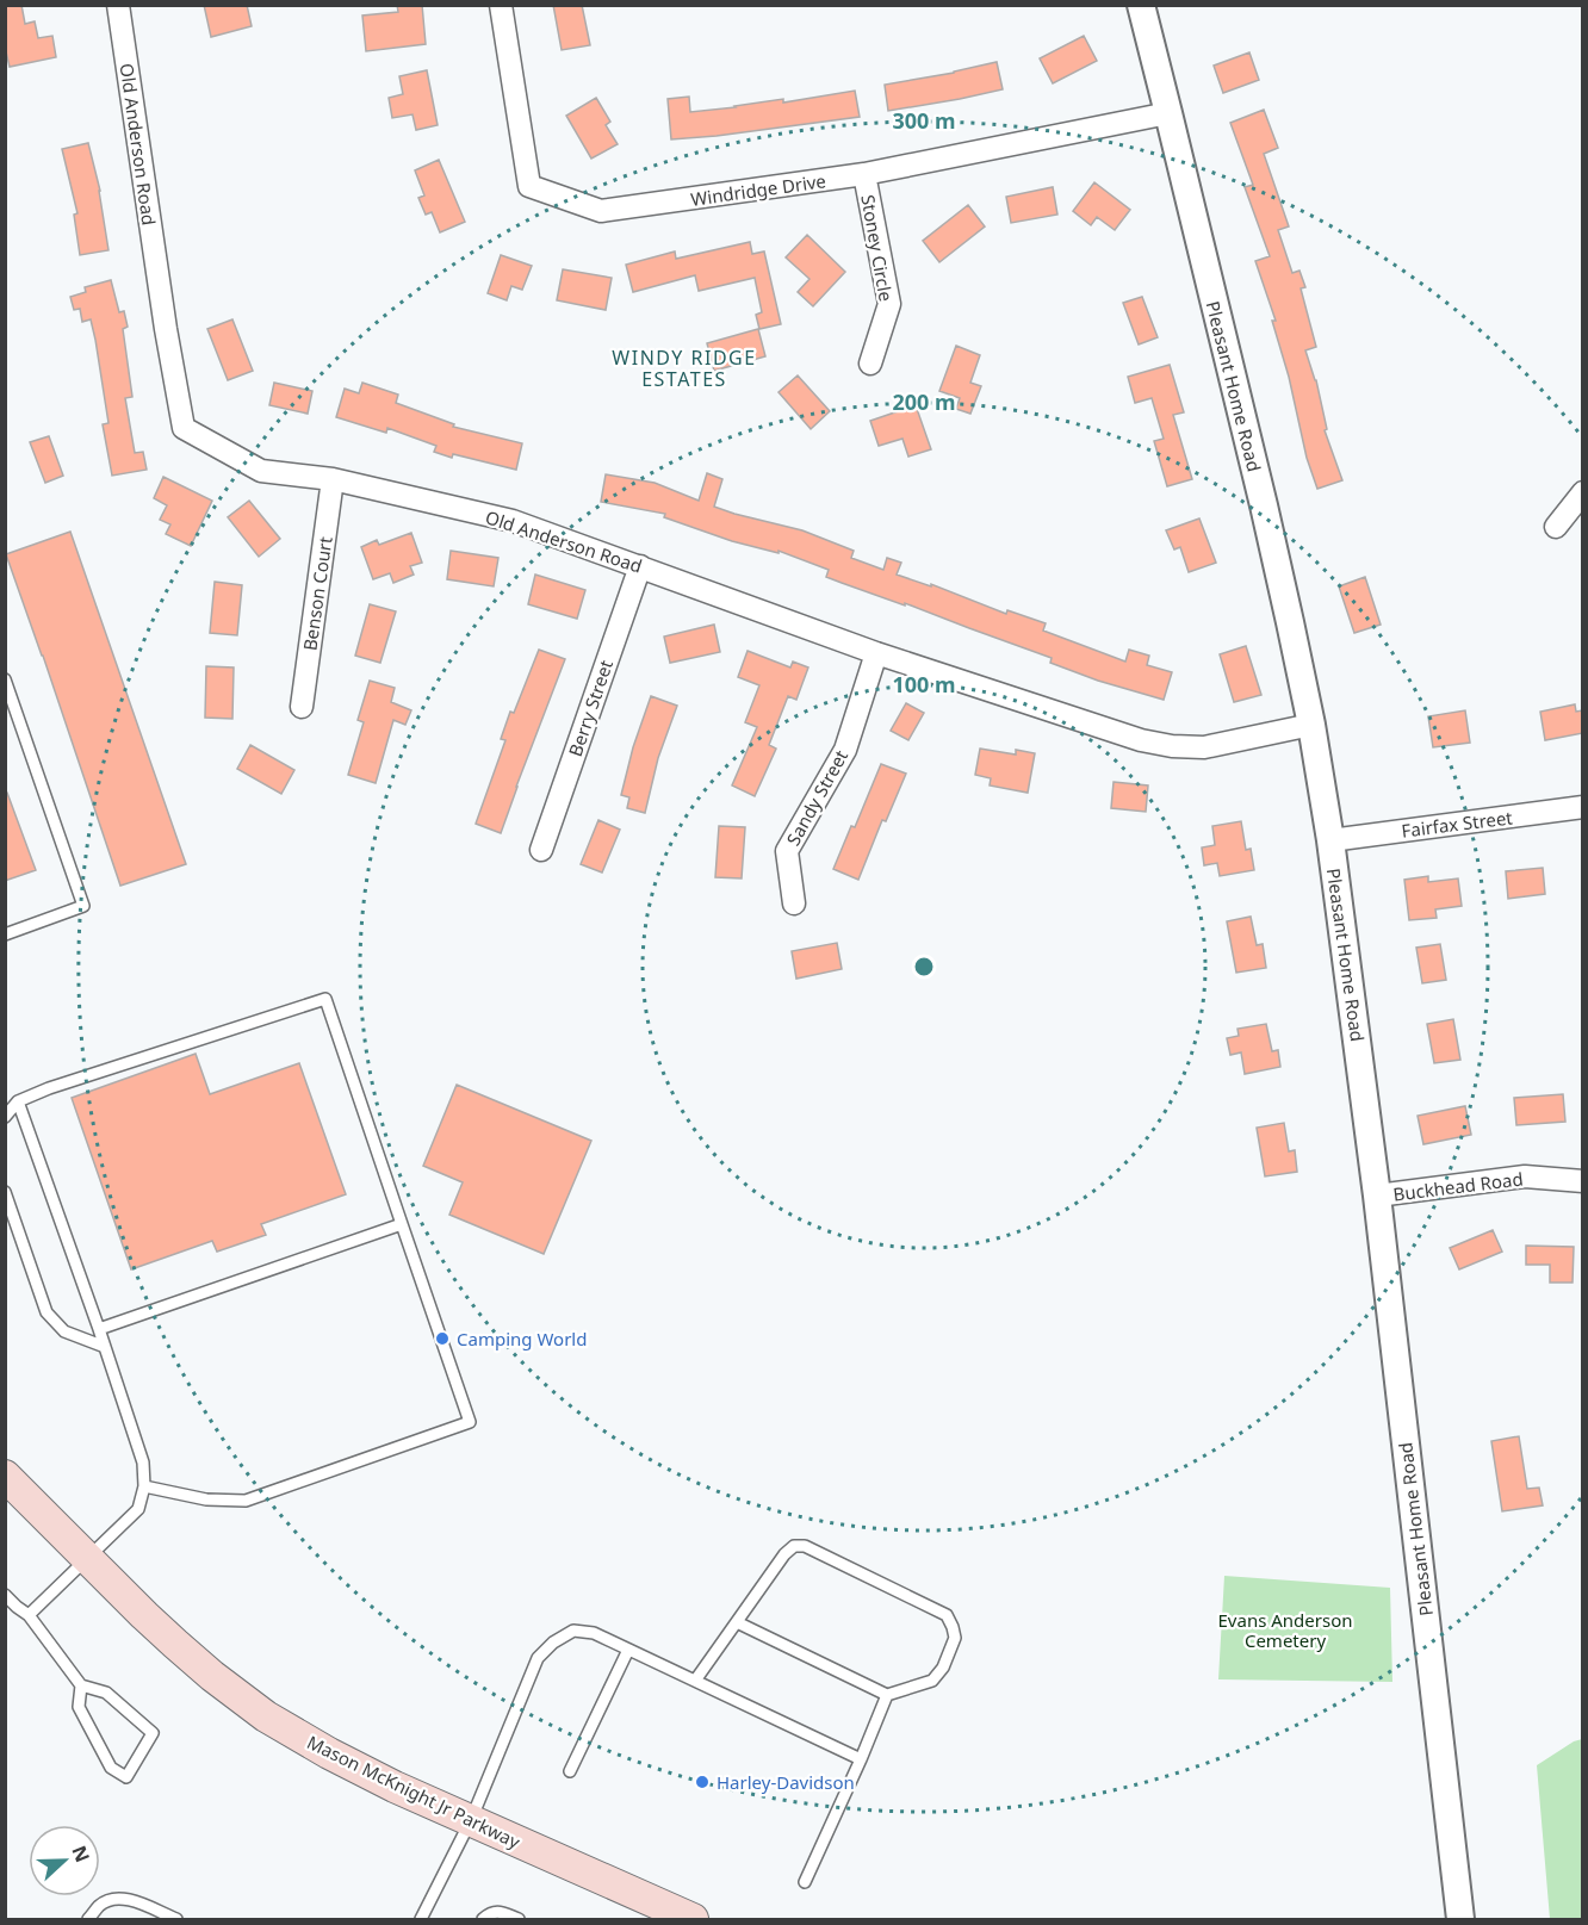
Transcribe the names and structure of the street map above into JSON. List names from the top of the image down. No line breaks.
{"streets":{"main road":["Mason McKnight Jr Parkway"],"street":["Old Anderson Road","Windridge Drive","Stoney Circle","Pleasant Home Road","Benson Court","Berry Street","Sandy Street","Fairfax Street","Buckhead Road"]},"crossings":[["Old Anderson Road","Pleasant Home Road"],["Old Anderson Road","Benson Court"],["Old Anderson Road","Berry Street"],["Old Anderson Road","Sandy Street"],["Windridge Drive","Stoney Circle"],["Windridge Drive","Pleasant Home Road"],["Pleasant Home Road","Fairfax Street"],["Pleasant Home Road","Buckhead Road"]],"districts":["WINDY RIDGE ESTATES"],"parks":["Evans Anderson Cemetery"],"places":["Camping World","Harley-Davidson"],"north":"right","rings":["300 m","200 m","100 m"]}
